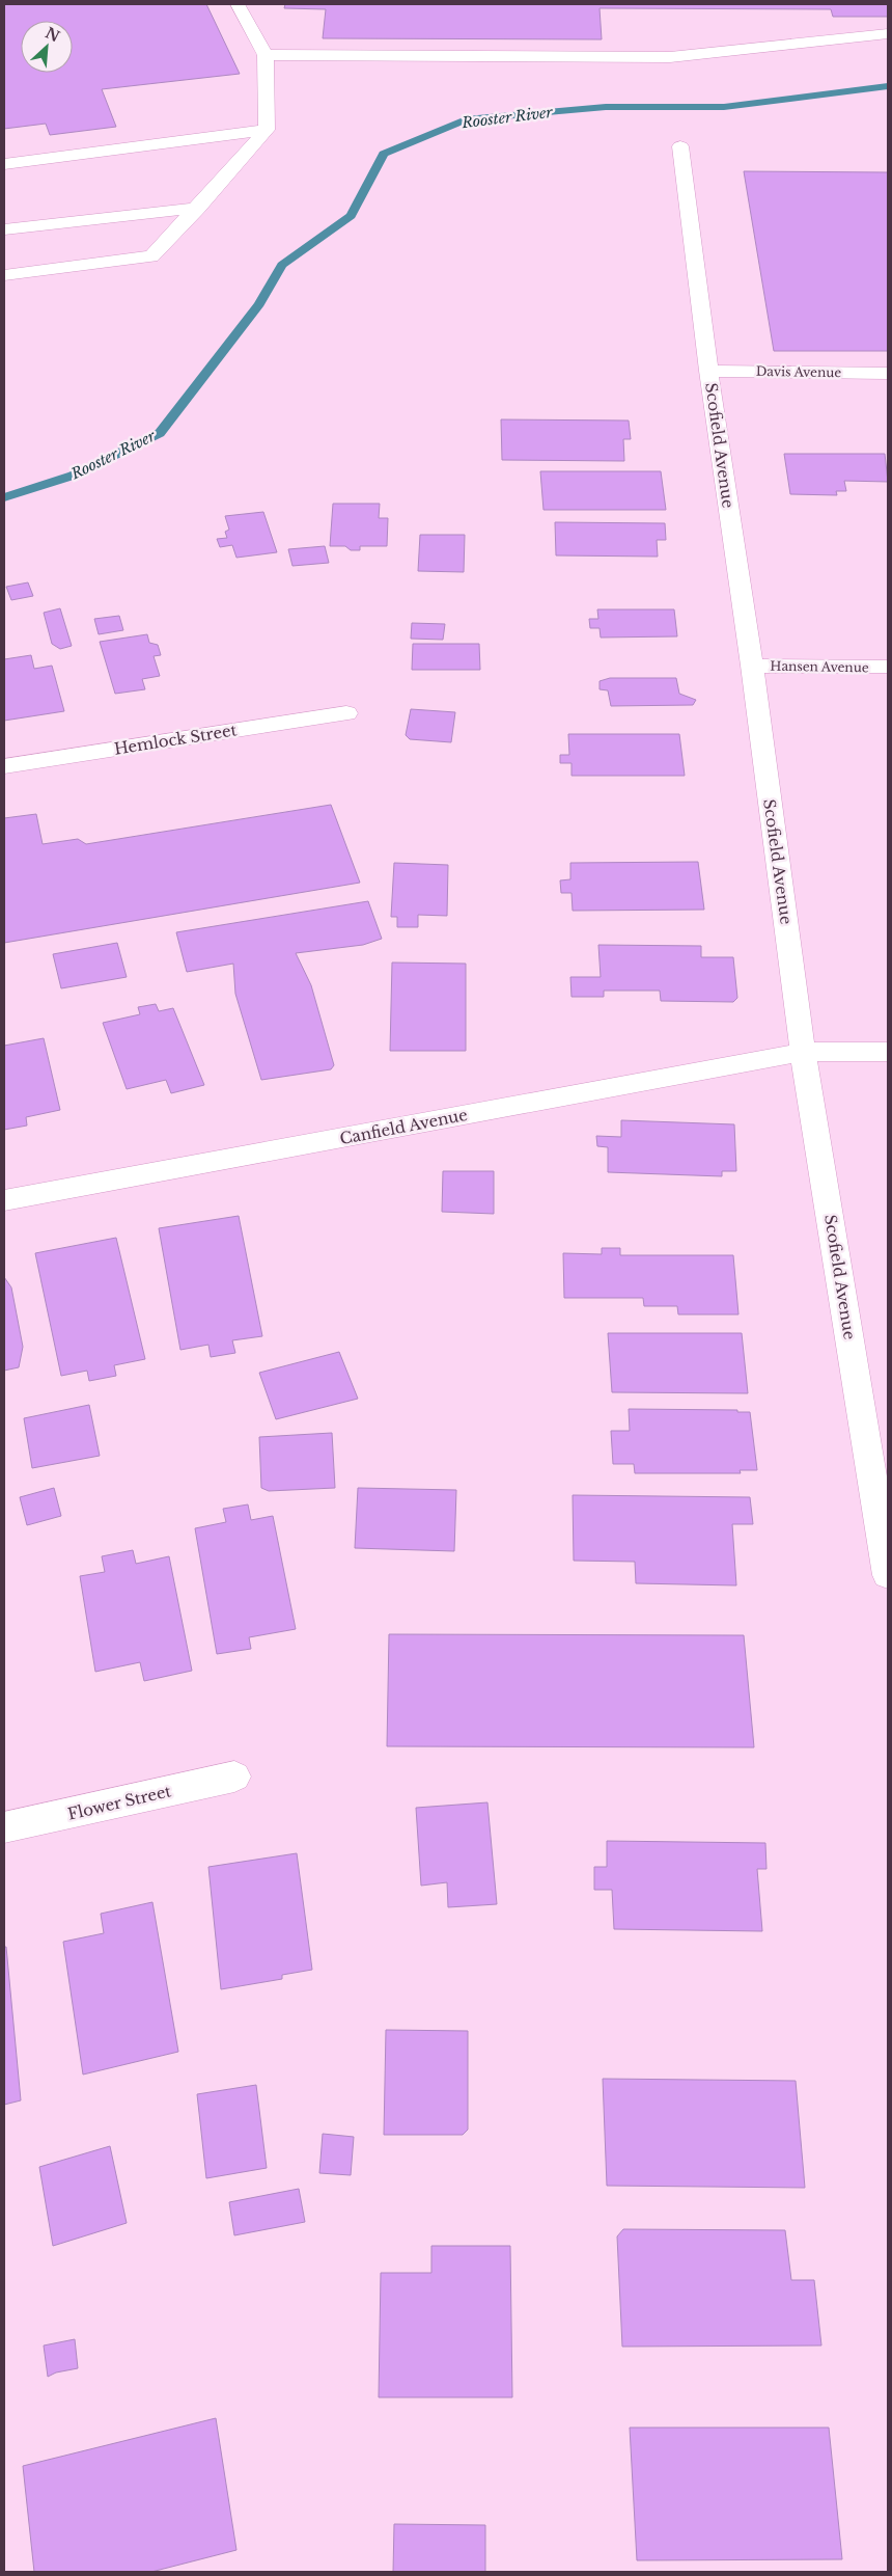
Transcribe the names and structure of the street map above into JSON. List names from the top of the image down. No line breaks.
{"streets":{"street":["Davis Avenue","Scofield Avenue","Hansen Avenue","Hemlock Street","Canfield Avenue","Flower Street"]},"crossings":[["Davis Avenue","Scofield Avenue"],["Scofield Avenue","Hansen Avenue"],["Scofield Avenue","Canfield Avenue"]],"water":["Rooster River"],"north":"top right"}
